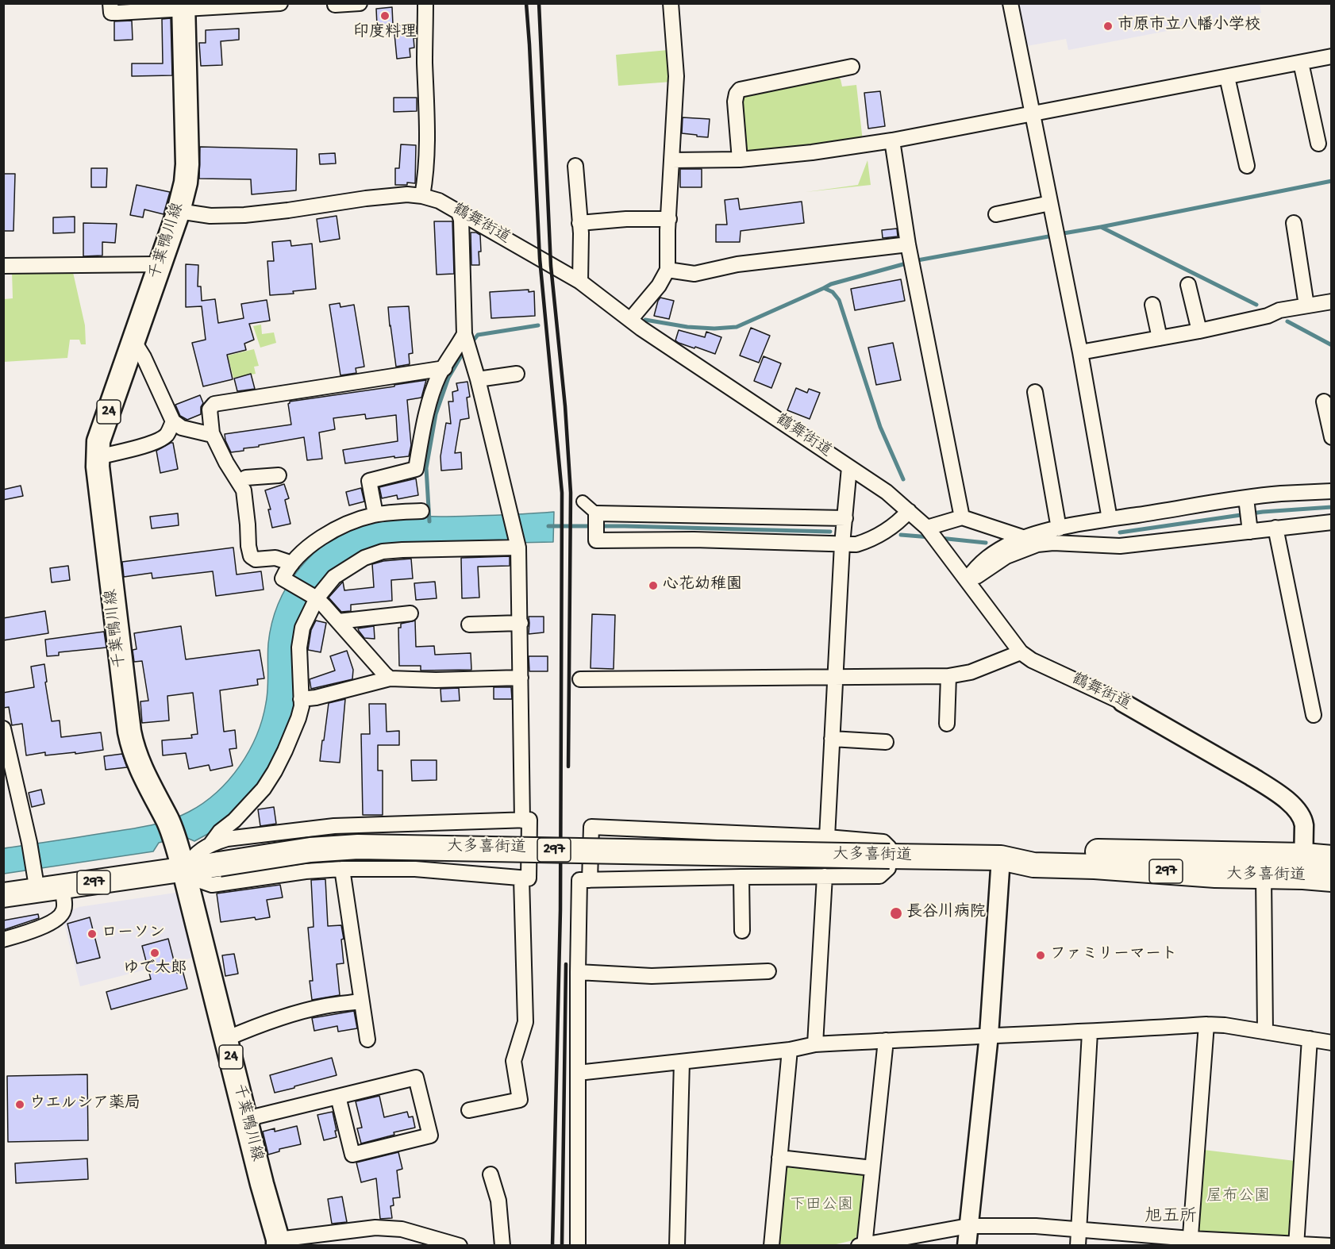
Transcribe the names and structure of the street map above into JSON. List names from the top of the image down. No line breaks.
{"streets":{"highway":["大多喜街道","297"],"main road":["千葉鴨川線","24"],"street":["鶴舞街道"]},"crossings":[["鶴舞街道","千葉鴨川線"],["鶴舞街道","大多喜街道"],["千葉鴨川線","大多喜街道"]],"districts":["旭五所"],"parks":["屋布公園","下田公園"],"places":["印度料理","市原市立八幡小学校","心花幼稚園","長谷川病院","ローソン","ゆで太郎","ファミリーマート","ウエルシア薬局"]}
